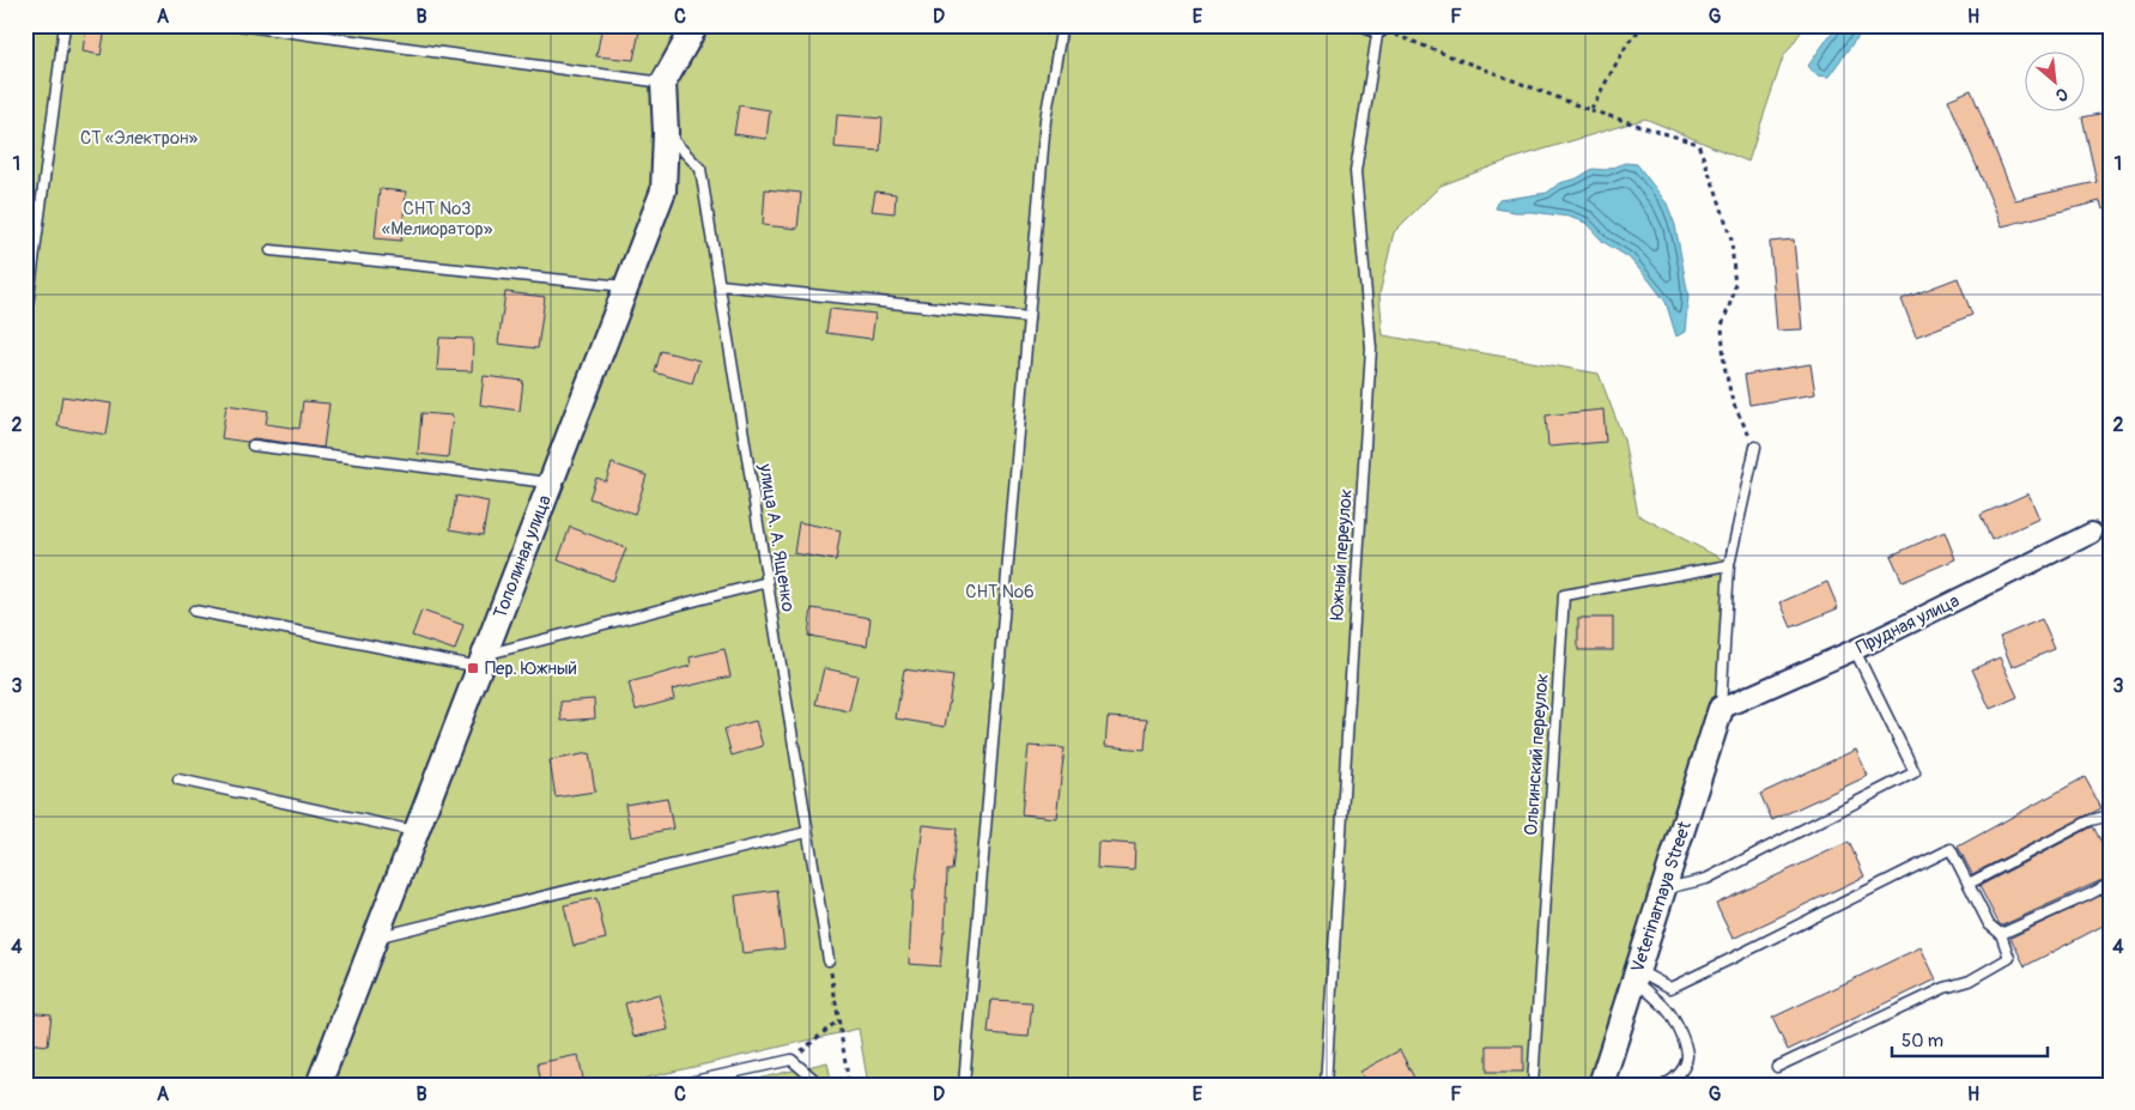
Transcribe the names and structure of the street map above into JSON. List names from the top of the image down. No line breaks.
{"streets":{"street":["Тополиная улица","Прудная улица","Veterinarnaya Street"],"lane":["улица А. А. Ященко","Южный переулок","Ольгинский переулок"]},"crossings":[["улица А. А. Ященко","Тополиная улица"],["Прудная улица","Veterinarnaya Street"]],"parks":["СТ «Электрон»","СНТ №3 «Мелиоратор»","СНТ №6"],"places":{"transit":["Пер. Южный"]},"scale_bar":"50 m","north":"bottom right","grid":{"columns":["A","B","C","D","E","F","G","H"],"rows":["1","2","3","4"]}}
